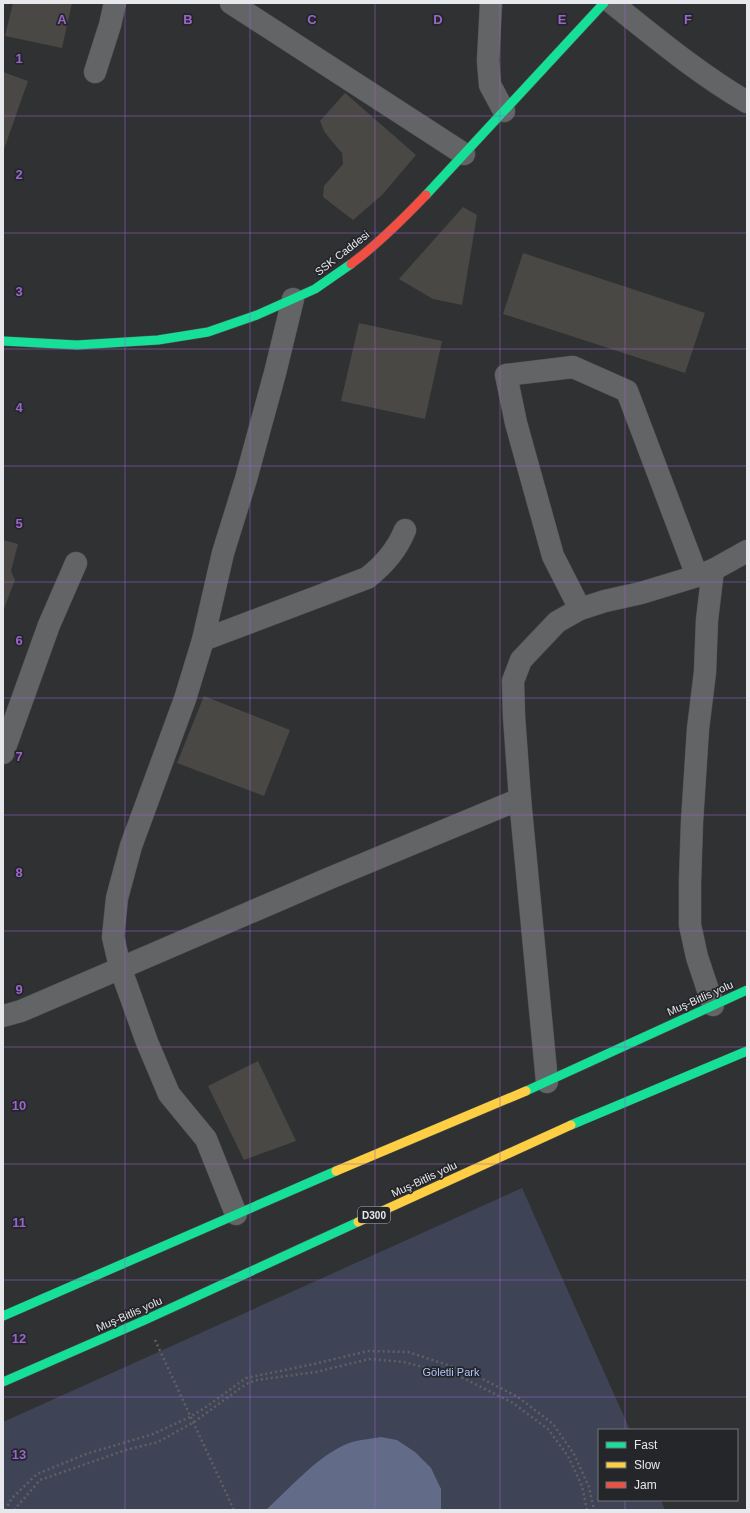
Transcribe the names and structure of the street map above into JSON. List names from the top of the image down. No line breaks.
{"streets":{"main road":["SSK Caddesi","Muş-Bitlis yolu","D300"]},"parks":["Göletli Park"],"legend":["Fast","Slow","Jam"],"grid":{"columns":["A","B","C","D","E","F"],"rows":["1","2","3","4","5","6","7","8","9","10","11","12","13"]}}
